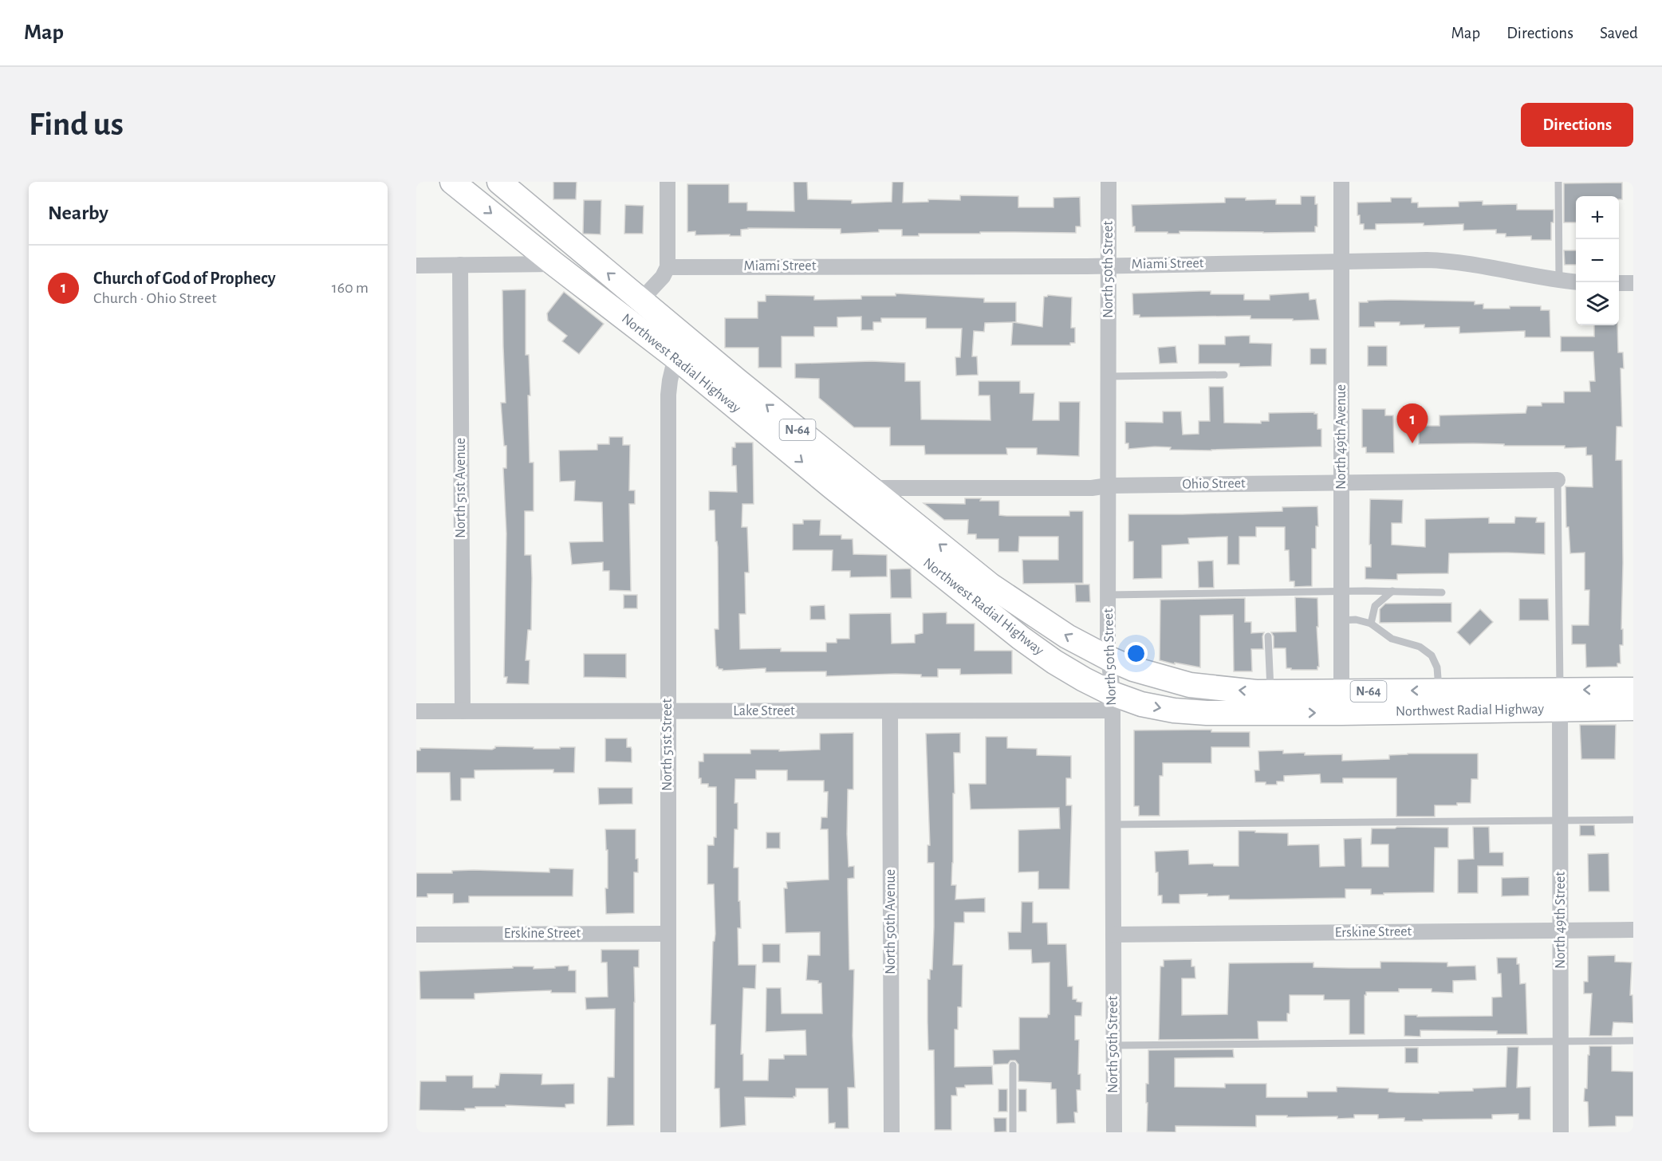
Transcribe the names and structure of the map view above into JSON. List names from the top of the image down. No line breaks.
{"streets":{"main road":["Northwest Radial Highway","N-64"],"street":["Miami Street","North 50th Street","North 49th Avenue","Ohio Street","North 51st Avenue","Lake Street","North 51st Street","North 49th Street","North 50th Avenue","Erskine Street"]},"crossings":[["Miami Street","North 50th Street"],["Miami Street","North 49th Avenue"],["North 50th Street","Northwest Radial Highway"],["North 50th Street","Ohio Street"],["North 50th Street","Lake Street"],["North 50th Street","Erskine Street"],["Northwest Radial Highway","North 49th Avenue"],["Northwest Radial Highway","Ohio Street"],["Northwest Radial Highway","Lake Street"],["Northwest Radial Highway","North 51st Street"],["Northwest Radial Highway","North 49th Street"],["North 49th Avenue","Ohio Street"],["North 51st Avenue","Lake Street"],["Lake Street","North 51st Street"],["Lake Street","North 50th Avenue"],["North 51st Street","Erskine Street"],["North 49th Street","Erskine Street"]],"page":{"header":"Map","nav":["Map","Directions","Saved"],"buttons":"Directions","title":"Find us","heading":"Nearby","map_buttons":["+","−"],"list":[{"mark":"1","name":"Church of God of Prophecy","note":"Church · Ohio Street","value":"160 m"}],"pins":"1"}}
